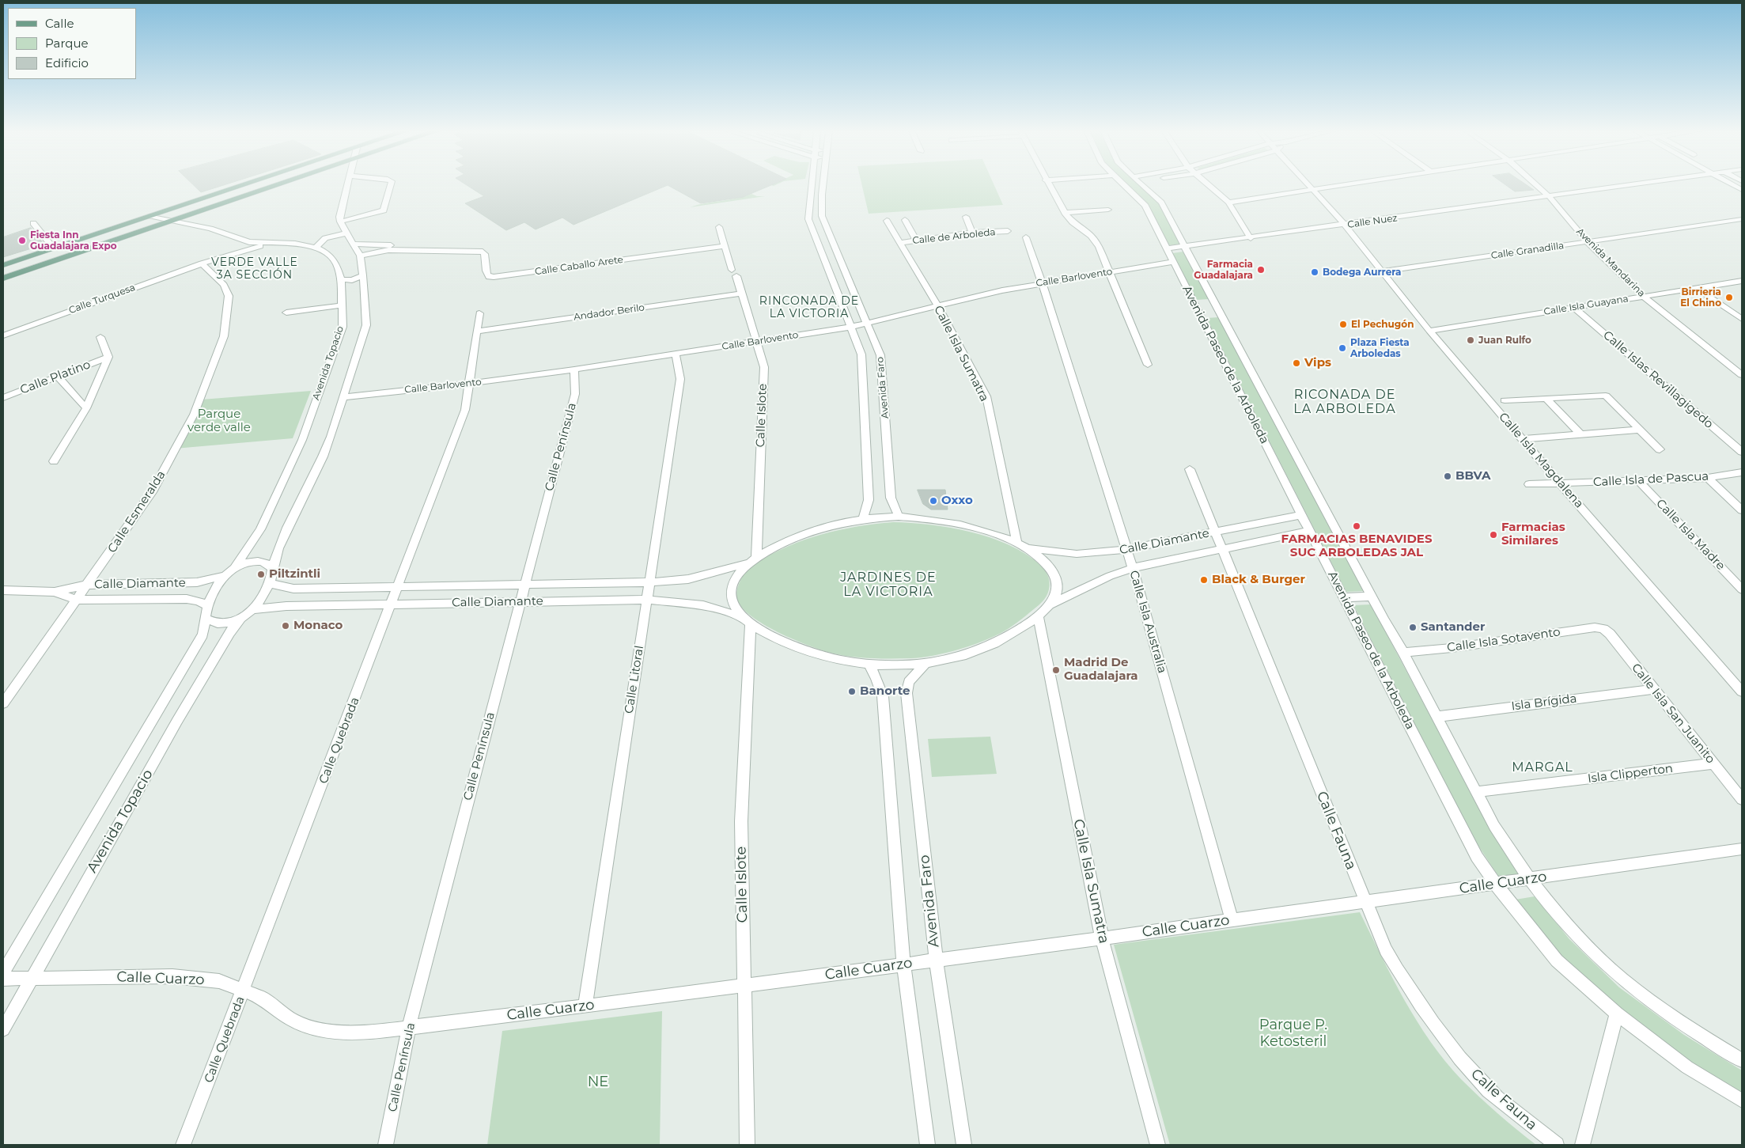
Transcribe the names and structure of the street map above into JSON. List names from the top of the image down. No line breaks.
{"streets":{"street":["Calle Nuez","Calle de Arboleda","Calle Granadilla","Avenida Mandarina","Calle Caballo Arete","Calle Barlovento","Calle Turquesa","Calle Isla Guayana","Andador Berilo","Calle Isla Sumatra","Avenida Topacio","Avenida Paseo de la Arboleda","Calle Platino","Calle Islas Revillagigedo","Avenida Faro","Calle Islote","Calle Península","Calle Isla Magdalena","Calle Isla de Pascua","Calle Esmeralda","Calle Isla Madre","Calle Diamante","Calle Isla Australia","Calle Isla Sotavento","Calle Litoral","Isla Brígida","Calle Isla San Juanito","Calle Quebrada","Isla Clipperton","Calle Fauna","Calle Cuarzo"]},"crossings":[["Calle Nuez","Avenida Mandarina"],["Calle Nuez","Avenida Paseo de la Arboleda"],["Calle Nuez","Calle Isla Magdalena"],["Calle de Arboleda","Calle Isla Sumatra"],["Calle Granadilla","Avenida Mandarina"],["Calle Granadilla","Calle Isla Magdalena"],["Avenida Mandarina","Calle Isla Guayana"],["Calle Caballo Arete","Avenida Topacio"],["Calle Caballo Arete","Calle Islote"],["Calle Barlovento","Calle Isla Sumatra"],["Calle Barlovento","Avenida Topacio"],["Calle Barlovento","Avenida Paseo de la Arboleda"],["Calle Barlovento","Avenida Faro"],["Calle Barlovento","Calle Islote"],["Calle Barlovento","Calle Península"],["Calle Barlovento","Calle Isla Australia"],["Calle Barlovento","Calle Litoral"],["Calle Barlovento","Calle Quebrada"],["Calle Turquesa","Avenida Topacio"],["Calle Turquesa","Calle Esmeralda"],["Calle Isla Guayana","Calle Islas Revillagigedo"],["Calle Isla Guayana","Calle Isla Magdalena"],["Andador Berilo","Calle Islote"],["Andador Berilo","Calle Quebrada"],["Calle Isla Sumatra","Calle Diamante"],["Calle Isla Sumatra","Calle Cuarzo"],["Avenida Topacio","Calle Diamante"],["Avenida Topacio","Calle Cuarzo"],["Avenida Paseo de la Arboleda","Calle Diamante"],["Avenida Paseo de la Arboleda","Calle Isla Sotavento"],["Avenida Paseo de la Arboleda","Isla Brígida"],["Avenida Paseo de la Arboleda","Isla Clipperton"],["Avenida Paseo de la Arboleda","Calle Cuarzo"],["Avenida Faro","Calle Diamante"],["Avenida Faro","Calle Cuarzo"],["Calle Islote","Calle Diamante"],["Calle Islote","Calle Cuarzo"],["Calle Península","Calle Diamante"],["Calle Península","Calle Cuarzo"],["Calle Isla Magdalena","Calle Isla de Pascua"],["Calle Isla de Pascua","Calle Isla Madre"],["Calle Esmeralda","Calle Diamante"],["Calle Diamante","Calle Isla Australia"],["Calle Diamante","Calle Litoral"],["Calle Diamante","Calle Quebrada"],["Calle Diamante","Calle Fauna"],["Calle Isla Australia","Calle Cuarzo"],["Calle Isla Sotavento","Calle Isla San Juanito"],["Calle Litoral","Calle Cuarzo"],["Isla Brígida","Calle Isla San Juanito"],["Calle Isla San Juanito","Isla Clipperton"],["Calle Quebrada","Calle Cuarzo"],["Calle Fauna","Calle Cuarzo"]],"districts":["VERDE VALLE 3A SECCIÓN","RINCONADA DE LA VICTORIA","RICONADA DE LA ARBOLEDA","JARDINES DE LA VICTORIA","MARGAL"],"parks":["Parque verde valle","Parque P. Ketosteril","NE"],"places":["Fiesta Inn Guadalajara Expo","Farmacia Guadalajara","Bodega Aurrera","Birrieria El Chino","El Pechugón","Juan Rulfo","Plaza Fiesta Arboledas","Vips","BBVA","Oxxo","FARMACIAS BENAVIDES SUC ARBOLEDAS JAL","Farmacias Similares","Piltzintli","Black & Burger","Monaco","Santander","Madrid De Guadalajara","Banorte"],"legend":["Calle","Parque","Edificio"]}
